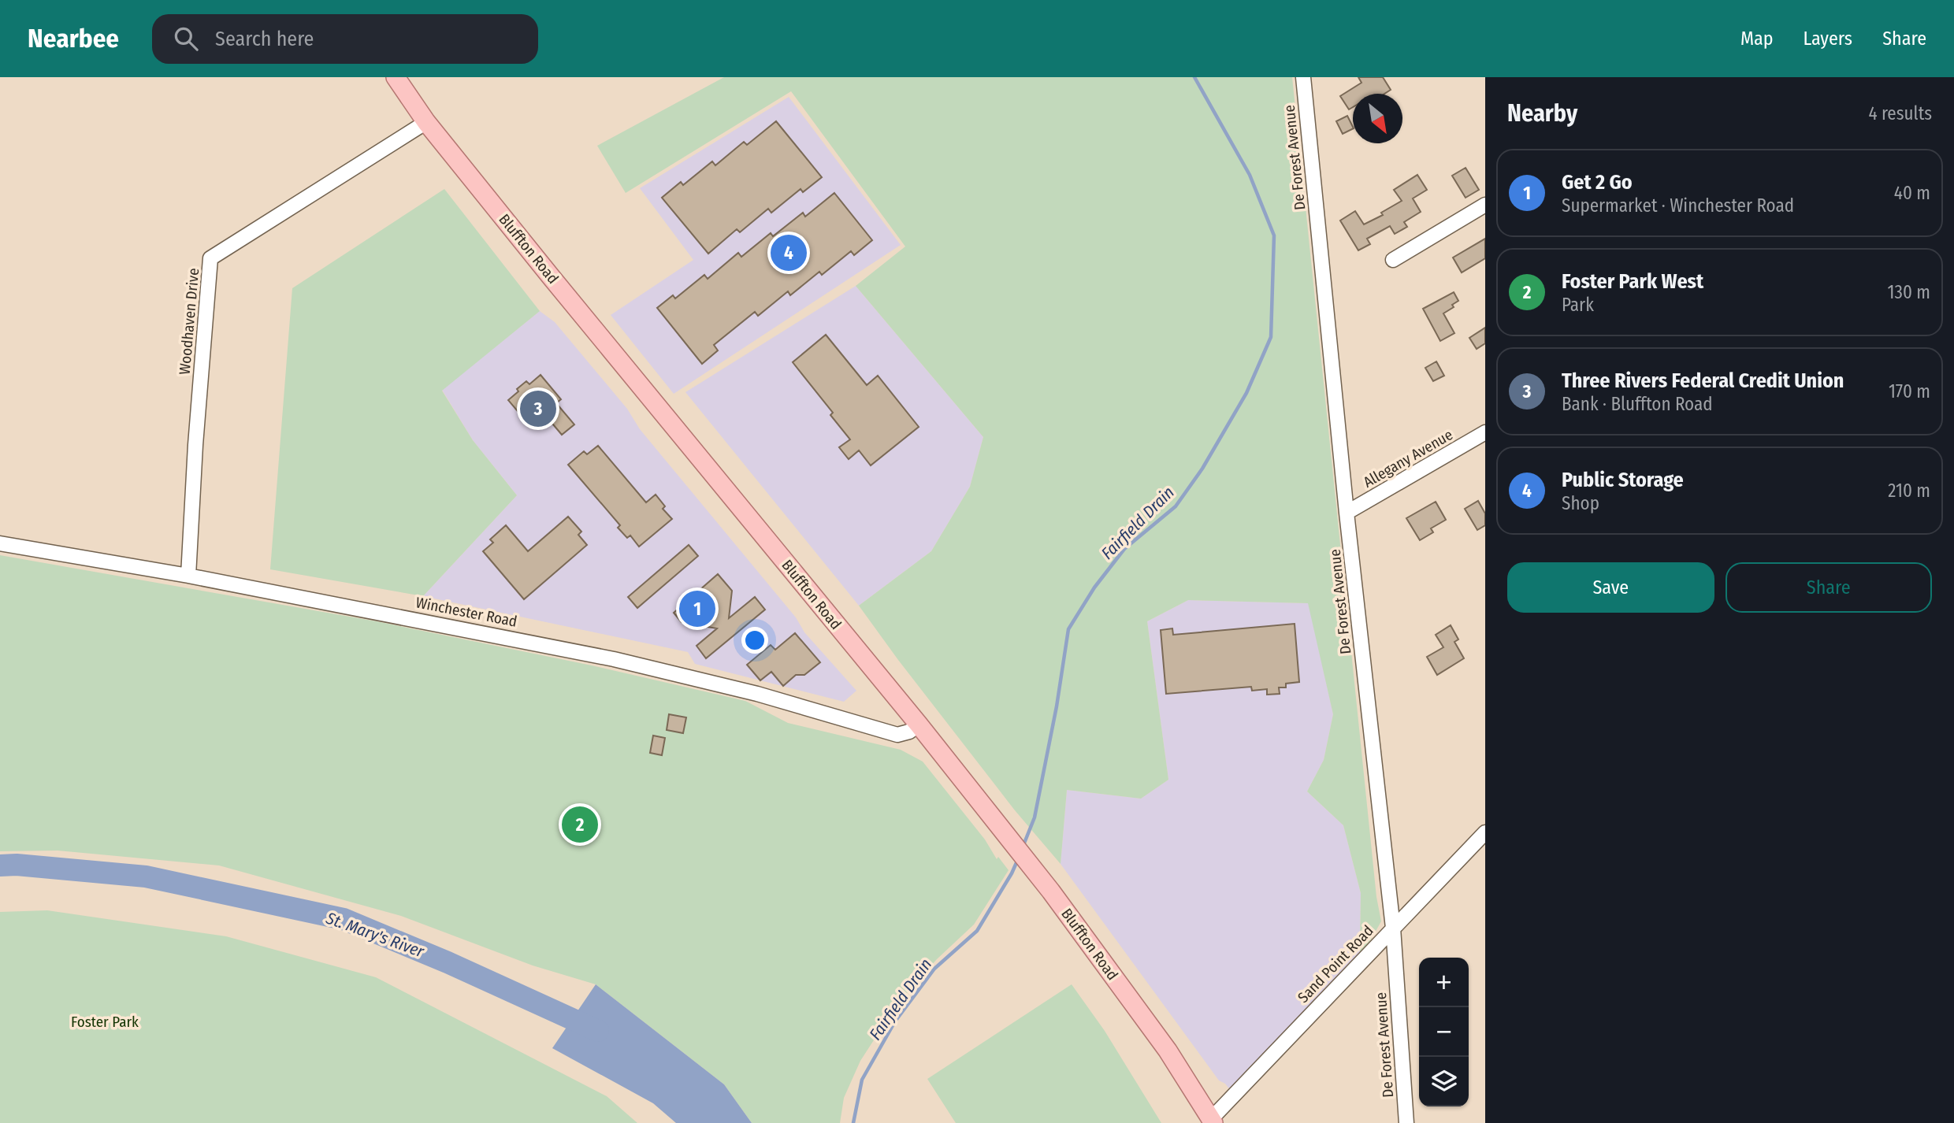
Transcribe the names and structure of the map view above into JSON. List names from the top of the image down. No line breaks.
{"streets":{"main road":["Bluffton Road"],"street":["De Forest Avenue","Woodhaven Drive","Allegany Avenue","Winchester Road","Sand Point Road"]},"crossings":[["De Forest Avenue","Allegany Avenue"],["De Forest Avenue","Sand Point Road"],["Bluffton Road","Woodhaven Drive"],["Bluffton Road","Winchester Road"],["Bluffton Road","Sand Point Road"],["Woodhaven Drive","Winchester Road"]],"water":["Fairfield Drain","St. Mary's River"],"parks":["Foster Park"],"north":"bottom right","page":{"header":"Nearbee","search":"Search here","nav":["Map","Layers","Share"],"heading":["Nearby","4 results"],"list":[{"mark":"1","name":"Get 2 Go","note":"Supermarket · Winchester Road","value":"40 m"},{"mark":"2","name":"Foster Park West","note":"Park","value":"130 m"},{"mark":"3","name":"Three Rivers Federal Credit Union","note":"Bank · Bluffton Road","value":"170 m"},{"mark":"4","name":"Public Storage","note":"Shop","value":"210 m"}],"pins":["4","3","1","2"],"buttons":["Save","Share"],"map_buttons":["+","−"]}}
